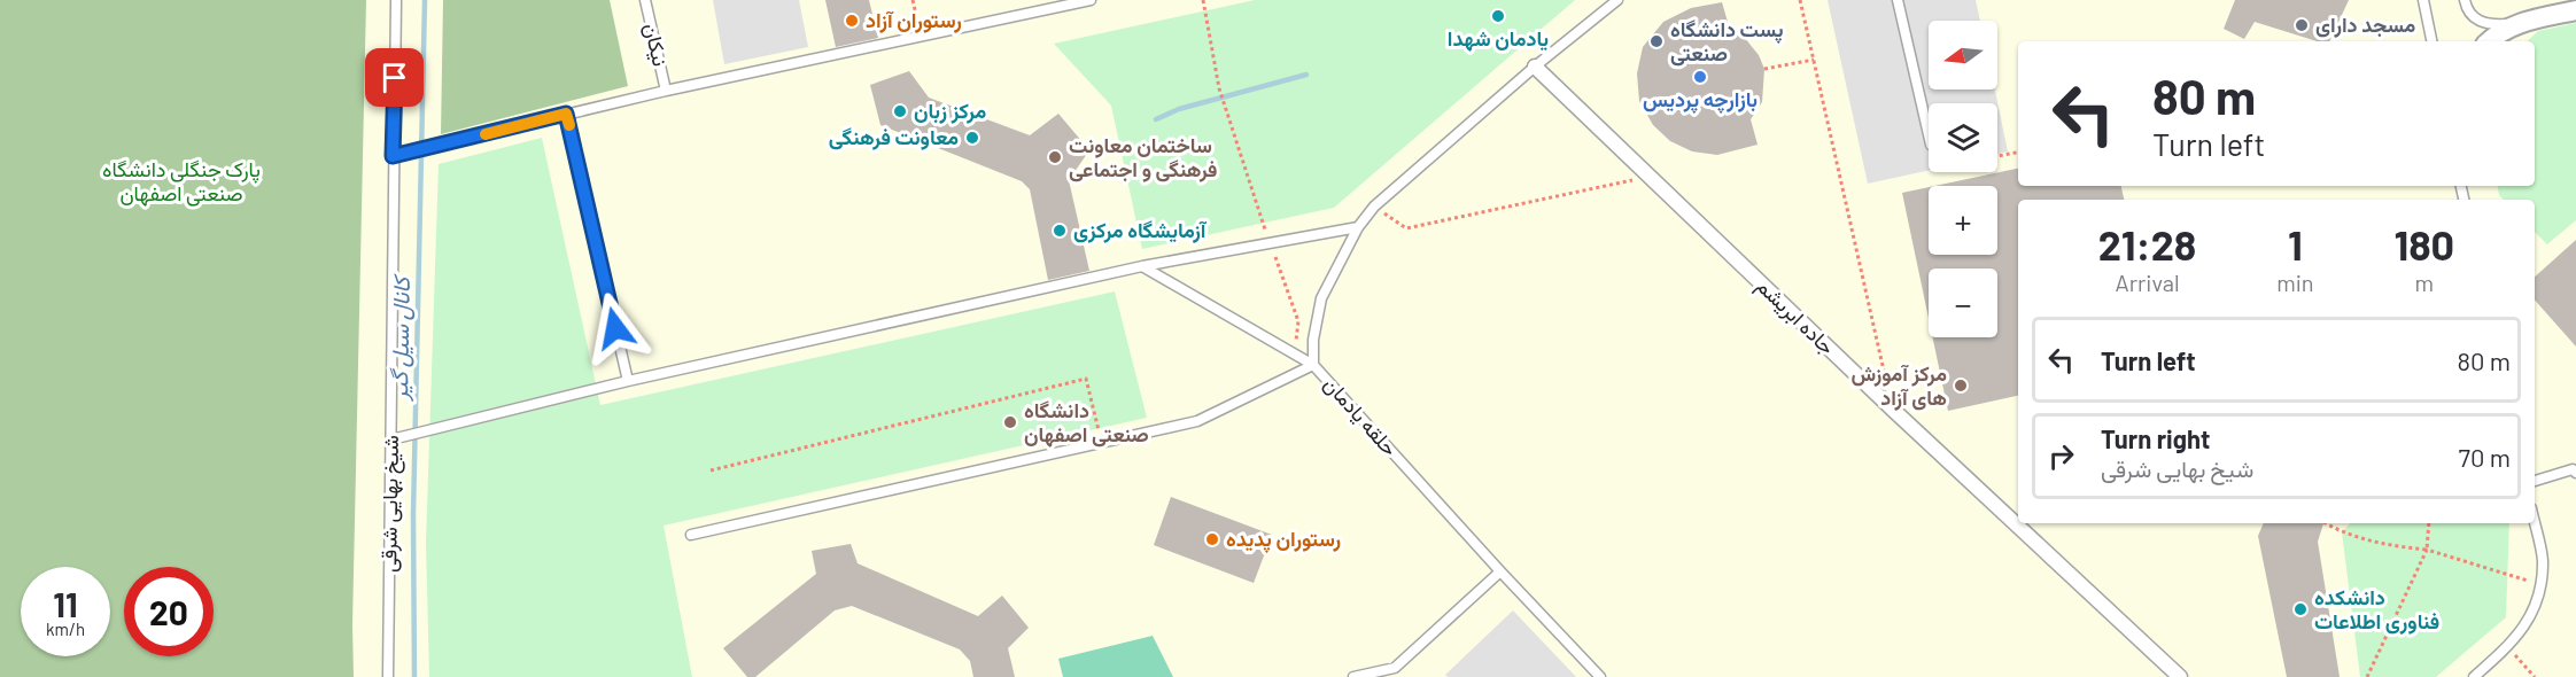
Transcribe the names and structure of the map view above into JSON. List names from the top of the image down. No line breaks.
{"streets":{"street":["جاده ابریشم"],"lane":["نیکان","حلقه یادمان","شیخ بهایی شرقی"]},"crossings":[["جاده ابریشم","حلقه یادمان"]],"water":["کانال سیل گیر"],"parks":["پارک جنگلی دانشگاه صنعتی اصفهان"],"places":["یادمان شهدا","رستوران آزاد","مسجد دارای","پست دانشگاه صنعتی","بازارچه پردیس","مرکز زبان","معاونت فرهنگی","ساختمان معاونت فرهنگی و اجتماعی","آزمایشگاه مرکزی","مرکز آموزش های آزاد","دانشگاه صنعتی اصفهان","رستوران پدیده","دانشکده فناوری اطلاعات"],"north":"left","page":{"map_buttons":["+","−"],"turn":["80 m","Turn left"],"eta":["21:28","Arrival","1","min","180","m"],"list":[{"name":"Turn left","value":"80 m"},{"name":"Turn right","note":"شیخ بهایی شرقی","value":"70 m"}],"speed":"11 km/h","limit":"20"}}
